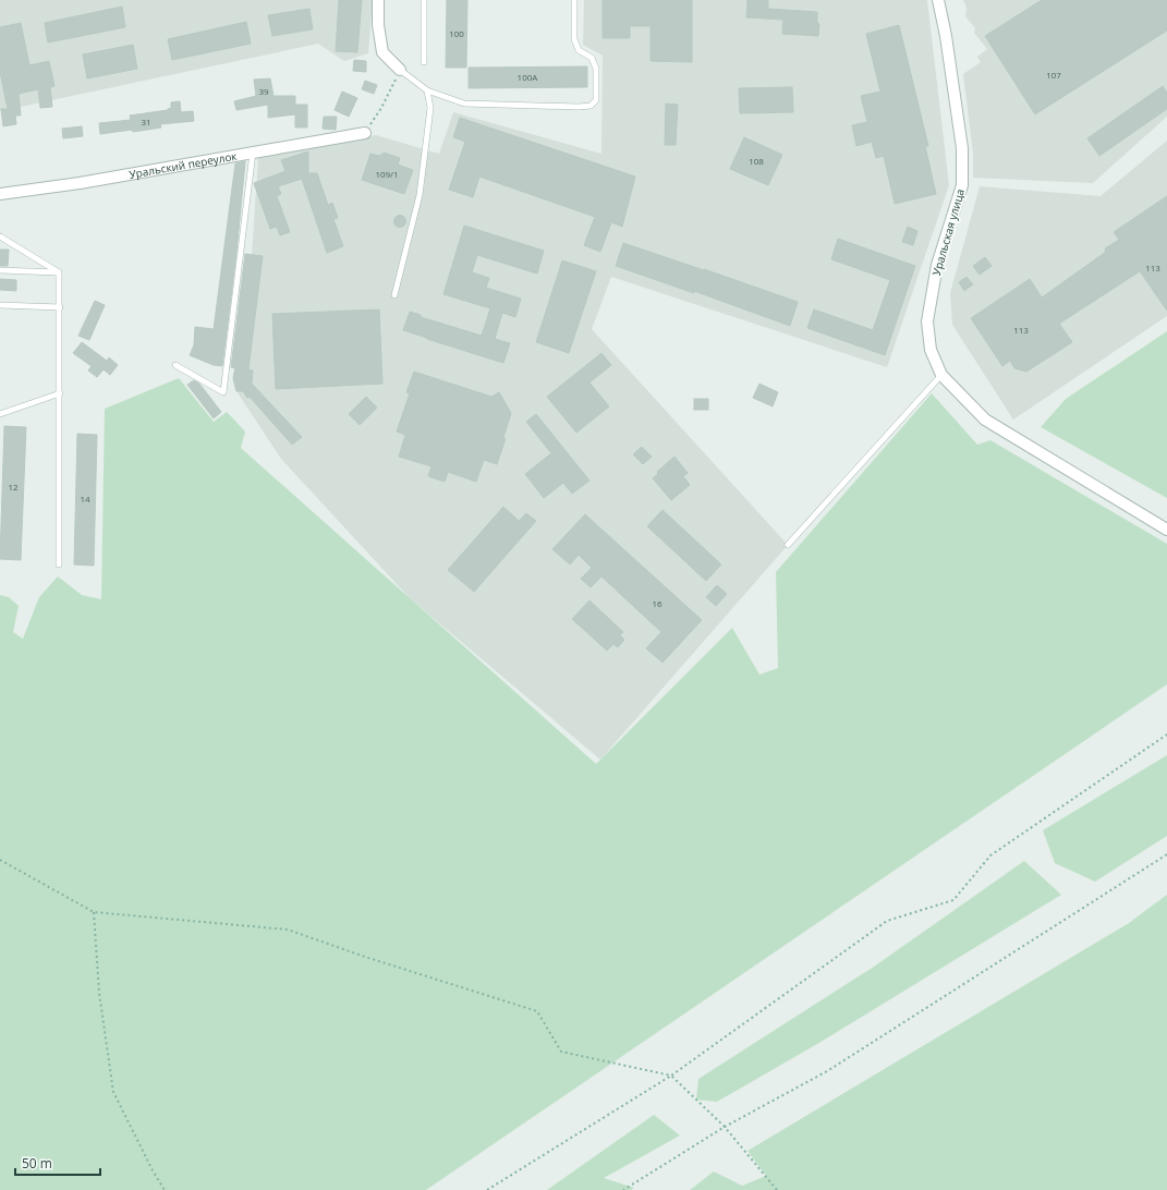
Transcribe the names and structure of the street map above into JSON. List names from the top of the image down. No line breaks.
{"streets":{"street":["Уральский переулок","Уральская улица"]},"house_numbers":["100","107","100А","39","31","108","109/1","113","113","12","14","16"],"scale_bar":"50 m"}
